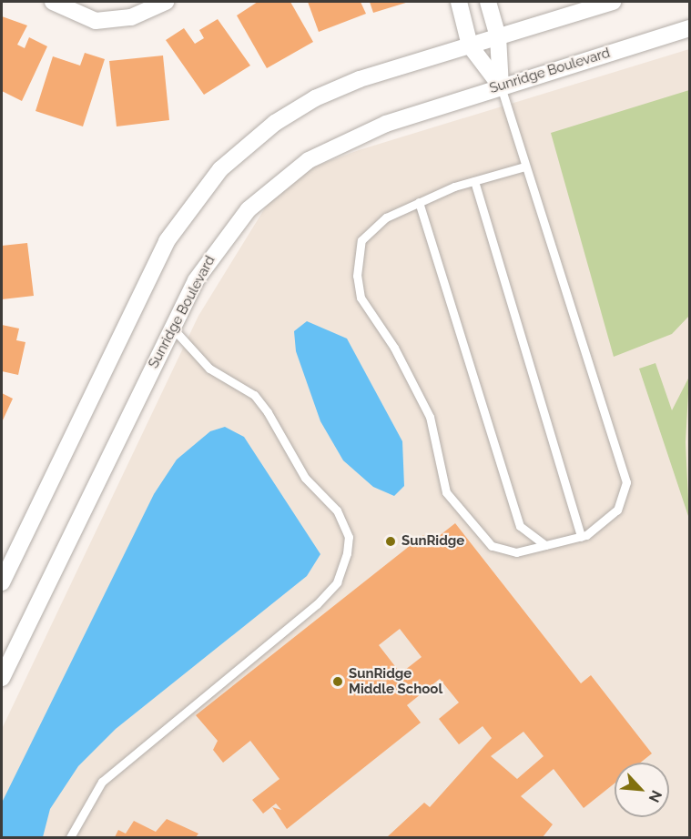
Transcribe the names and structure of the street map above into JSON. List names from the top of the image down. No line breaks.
{"streets":{"street":["Sunridge Boulevard"]},"places":["SunRidge","SunRidge Middle School"],"north":"bottom right"}
